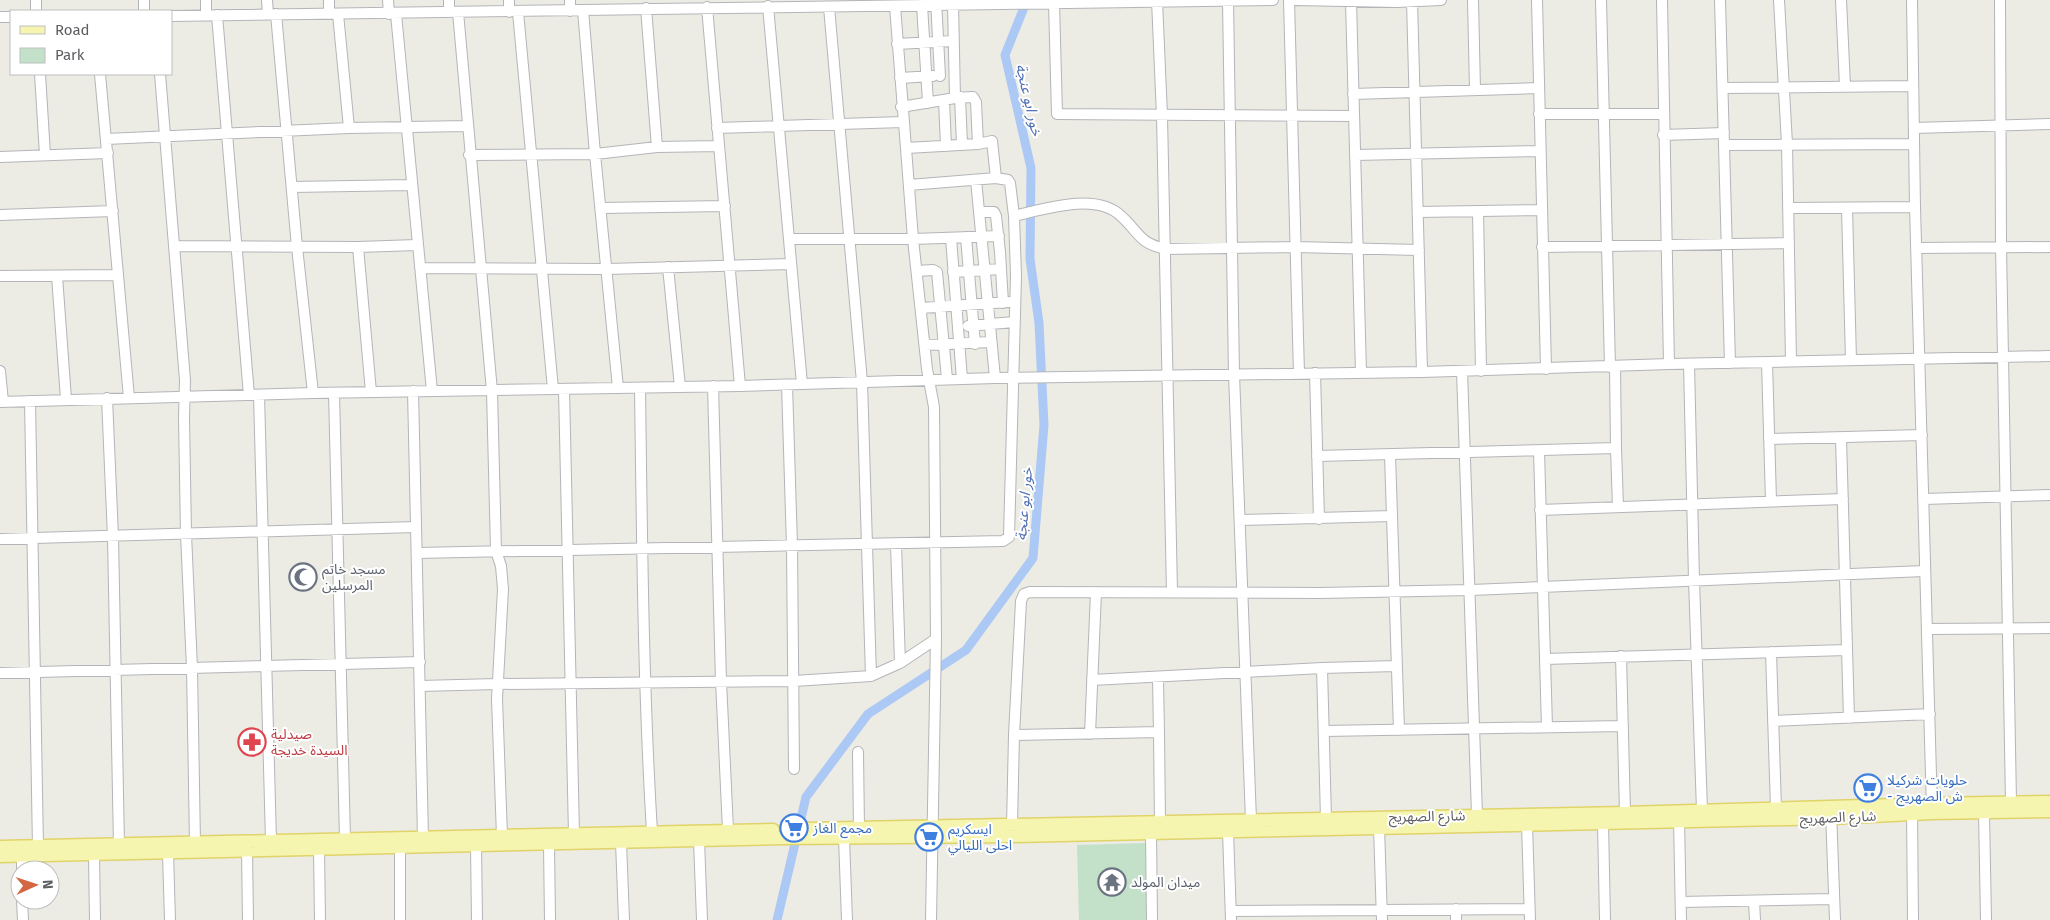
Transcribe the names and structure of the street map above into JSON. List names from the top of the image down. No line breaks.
{"streets":{"main road":["شارع الصهريج"]},"water":["خور ابو عنجة"],"places":{"mosque":["مسجد خاتم المرسلين"],"pharmacy":["صيدلية السيدة خديجة"],"supermarket":["حلويات شركيلا - ش الصهريج","مجمع الغاز","ايسكريم احلى الليالي"],"temple":["ميدان المولد"]},"legend":["Road","Park"],"north":"right"}
